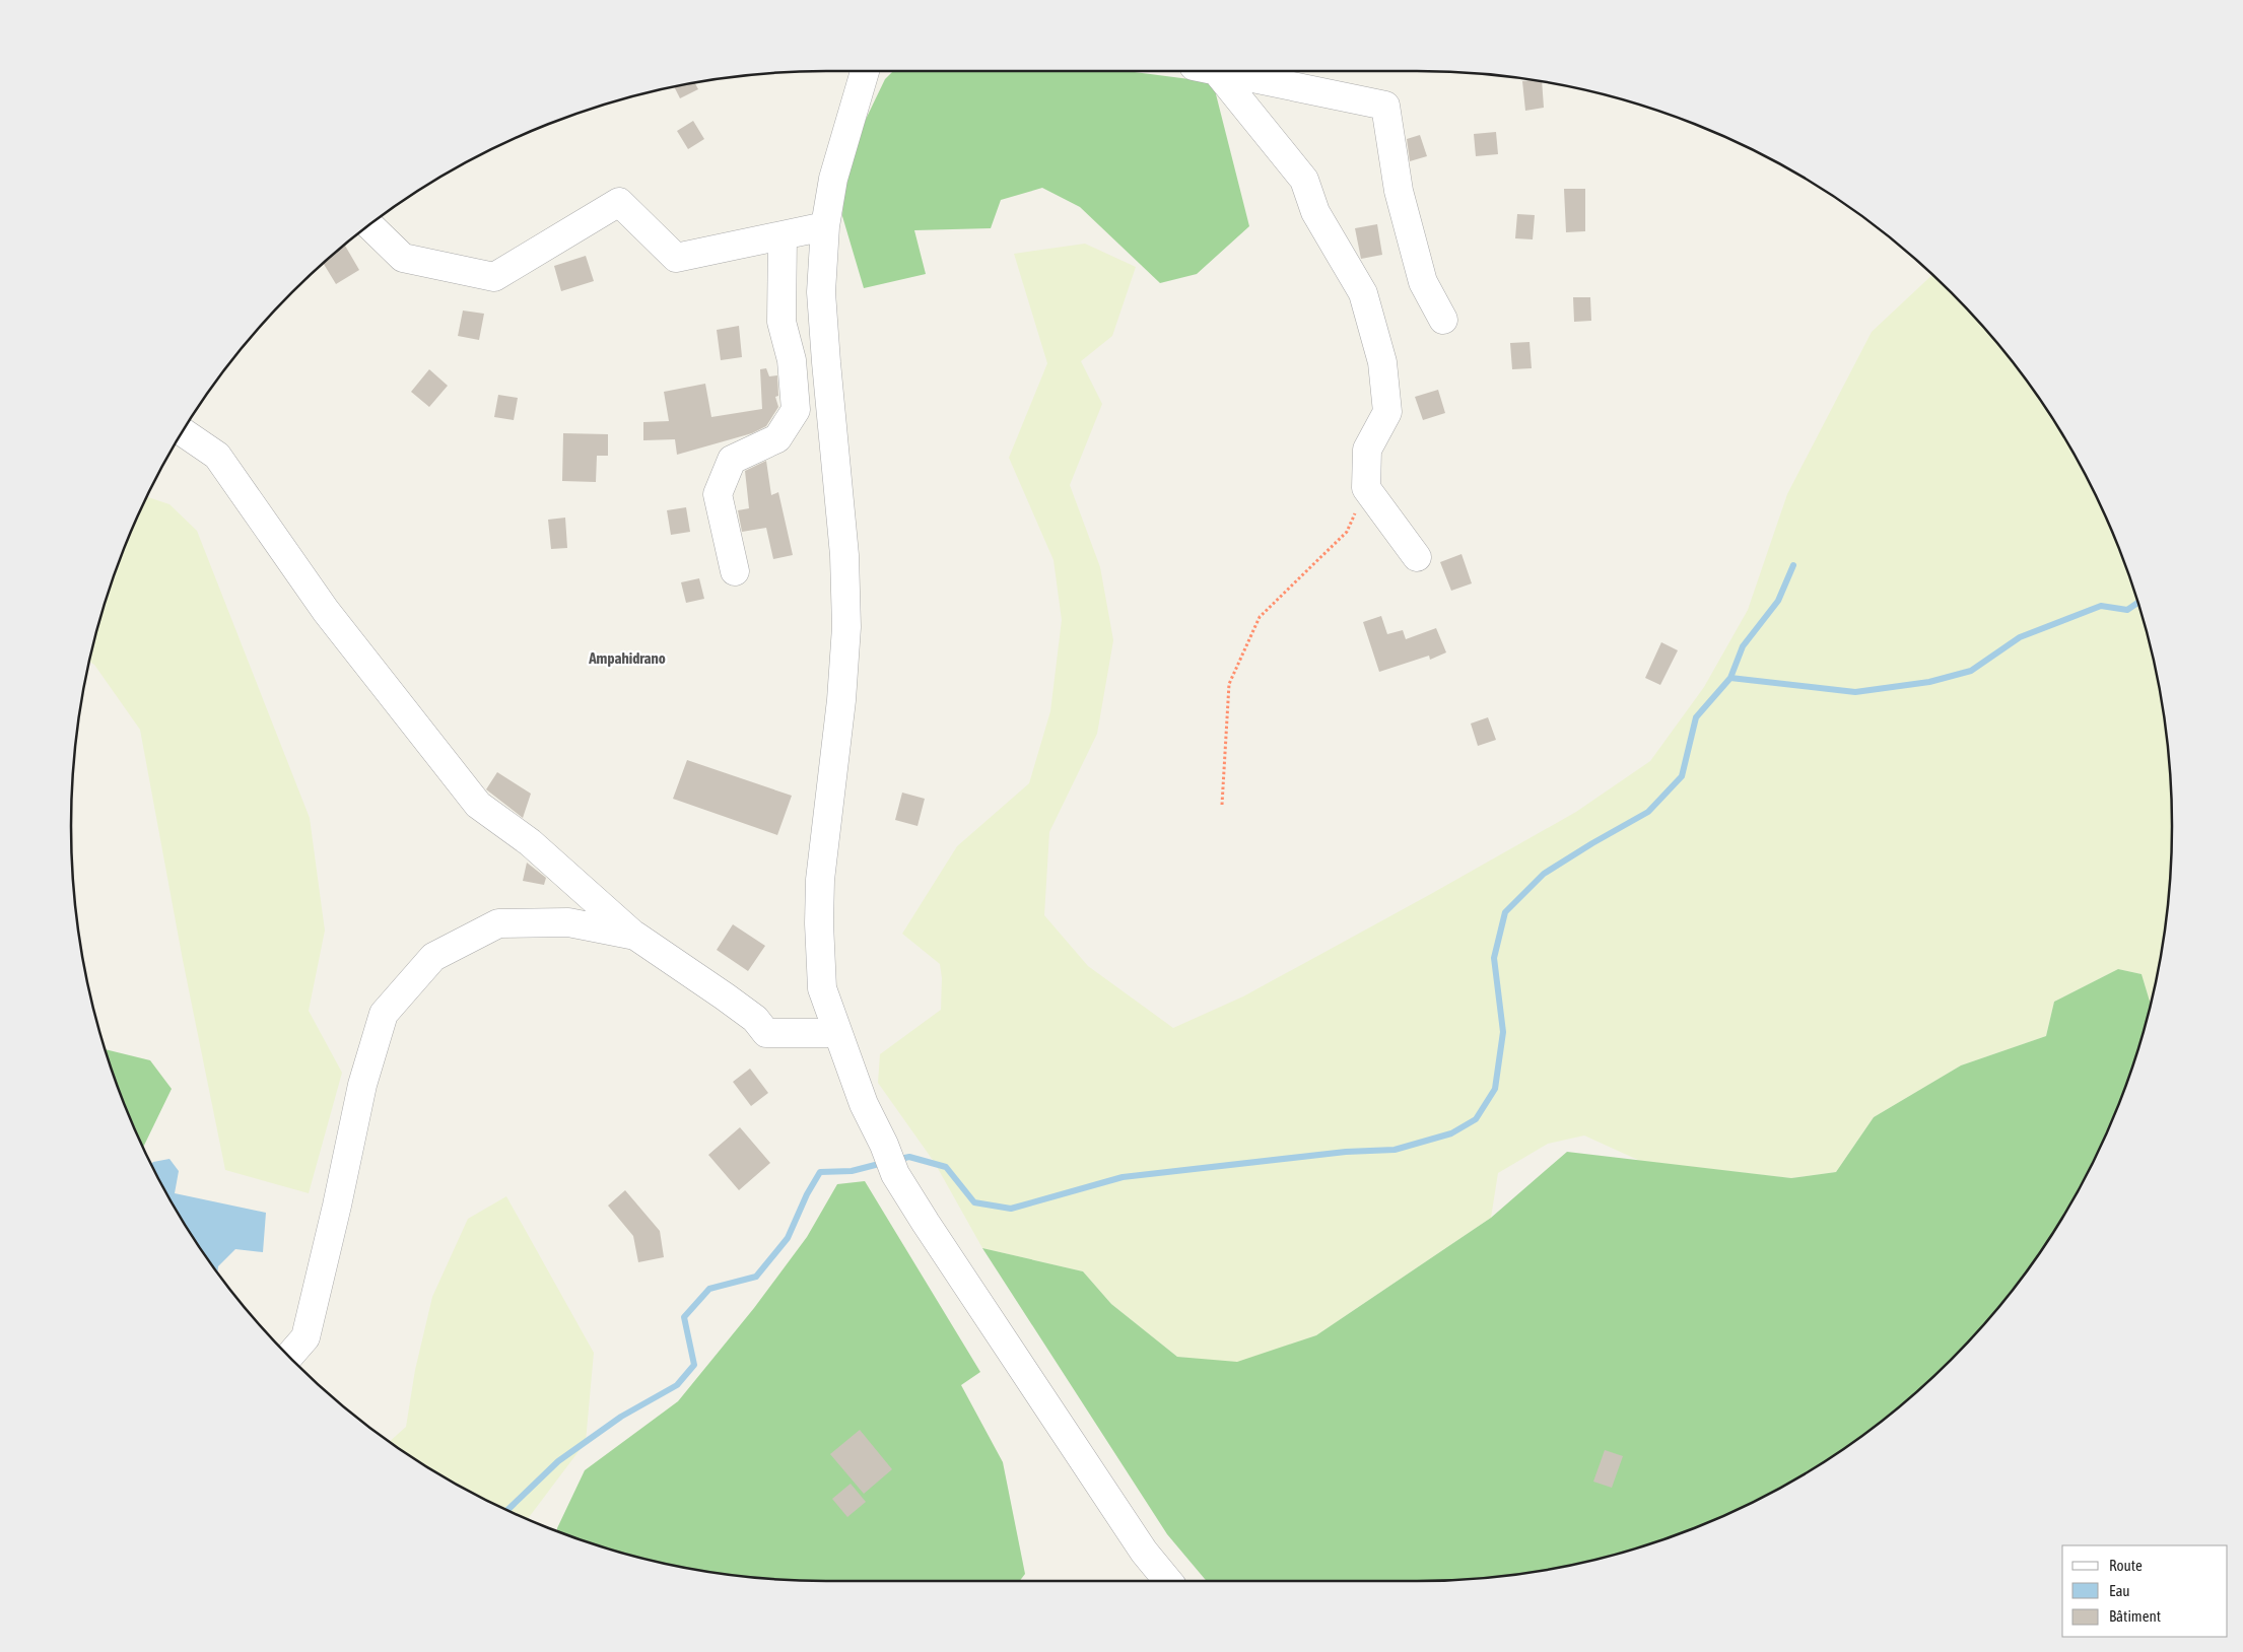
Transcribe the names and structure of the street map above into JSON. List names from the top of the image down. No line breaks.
{"districts":["Ampahidrano"],"legend":["Route","Eau","Bâtiment"]}
